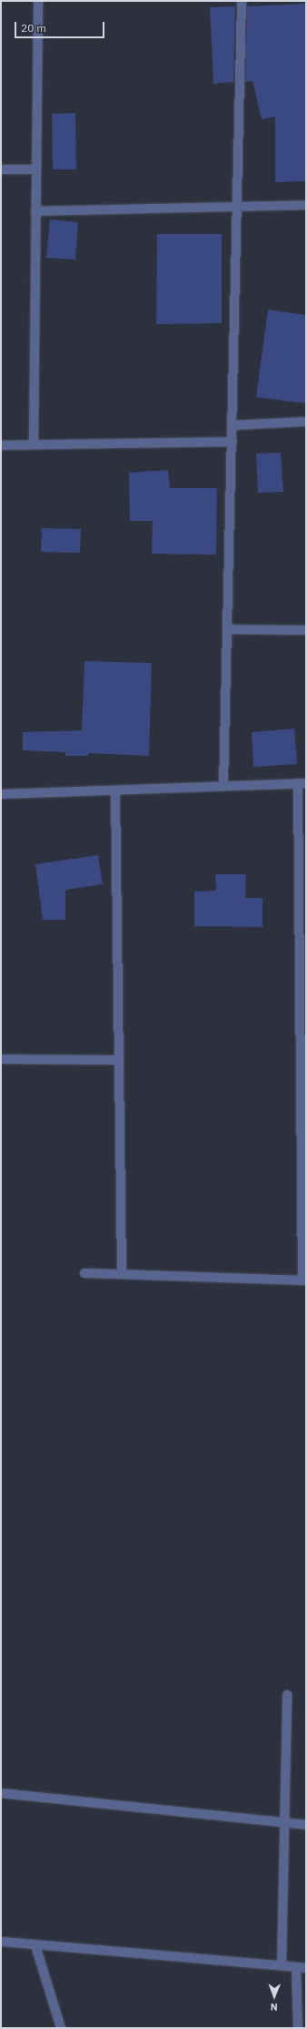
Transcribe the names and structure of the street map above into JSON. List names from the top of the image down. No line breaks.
{"scale_bar":"20 m","north":"bottom"}
